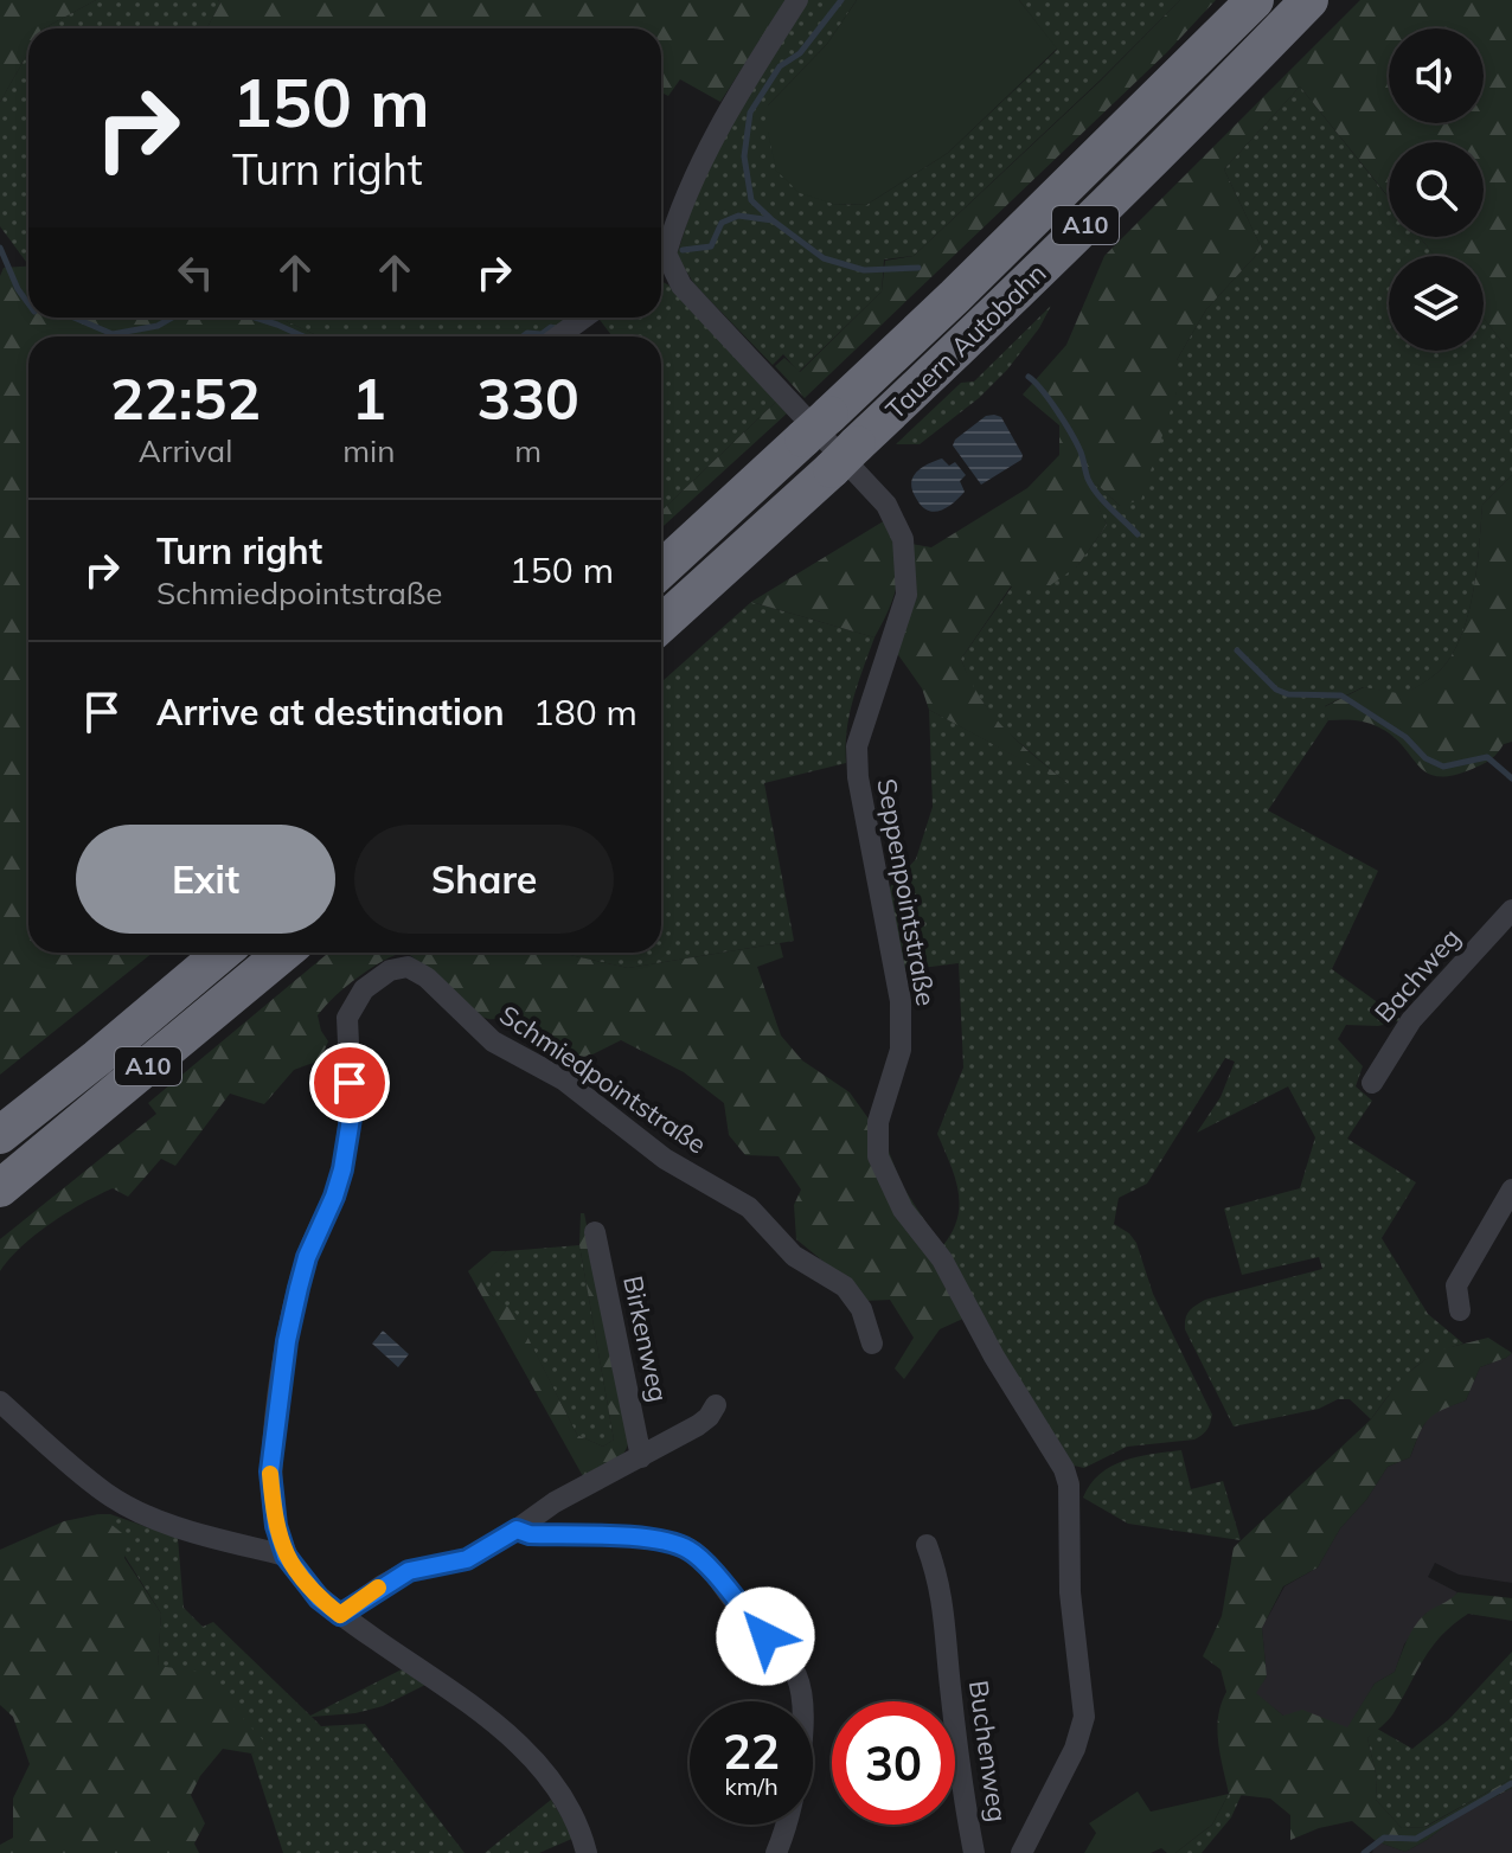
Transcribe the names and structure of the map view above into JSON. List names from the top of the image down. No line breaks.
{"streets":{"highway":["A10","Tauern Autobahn"],"street":["Seppenpointstraße","Bachweg","Schmiedpointstraße","Birkenweg","Buchenweg"]},"crossings":[["Schmiedpointstraße","Birkenweg"]],"page":{"turn":["150 m","Turn right"],"eta":["22:52","Arrival","1","min","330","m"],"list":[{"name":"Turn right","note":"Schmiedpointstraße","value":"150 m"},{"name":"Arrive at destination","value":"180 m"}],"buttons":["Exit","Share"],"speed":"22 km/h","limit":"30"}}
